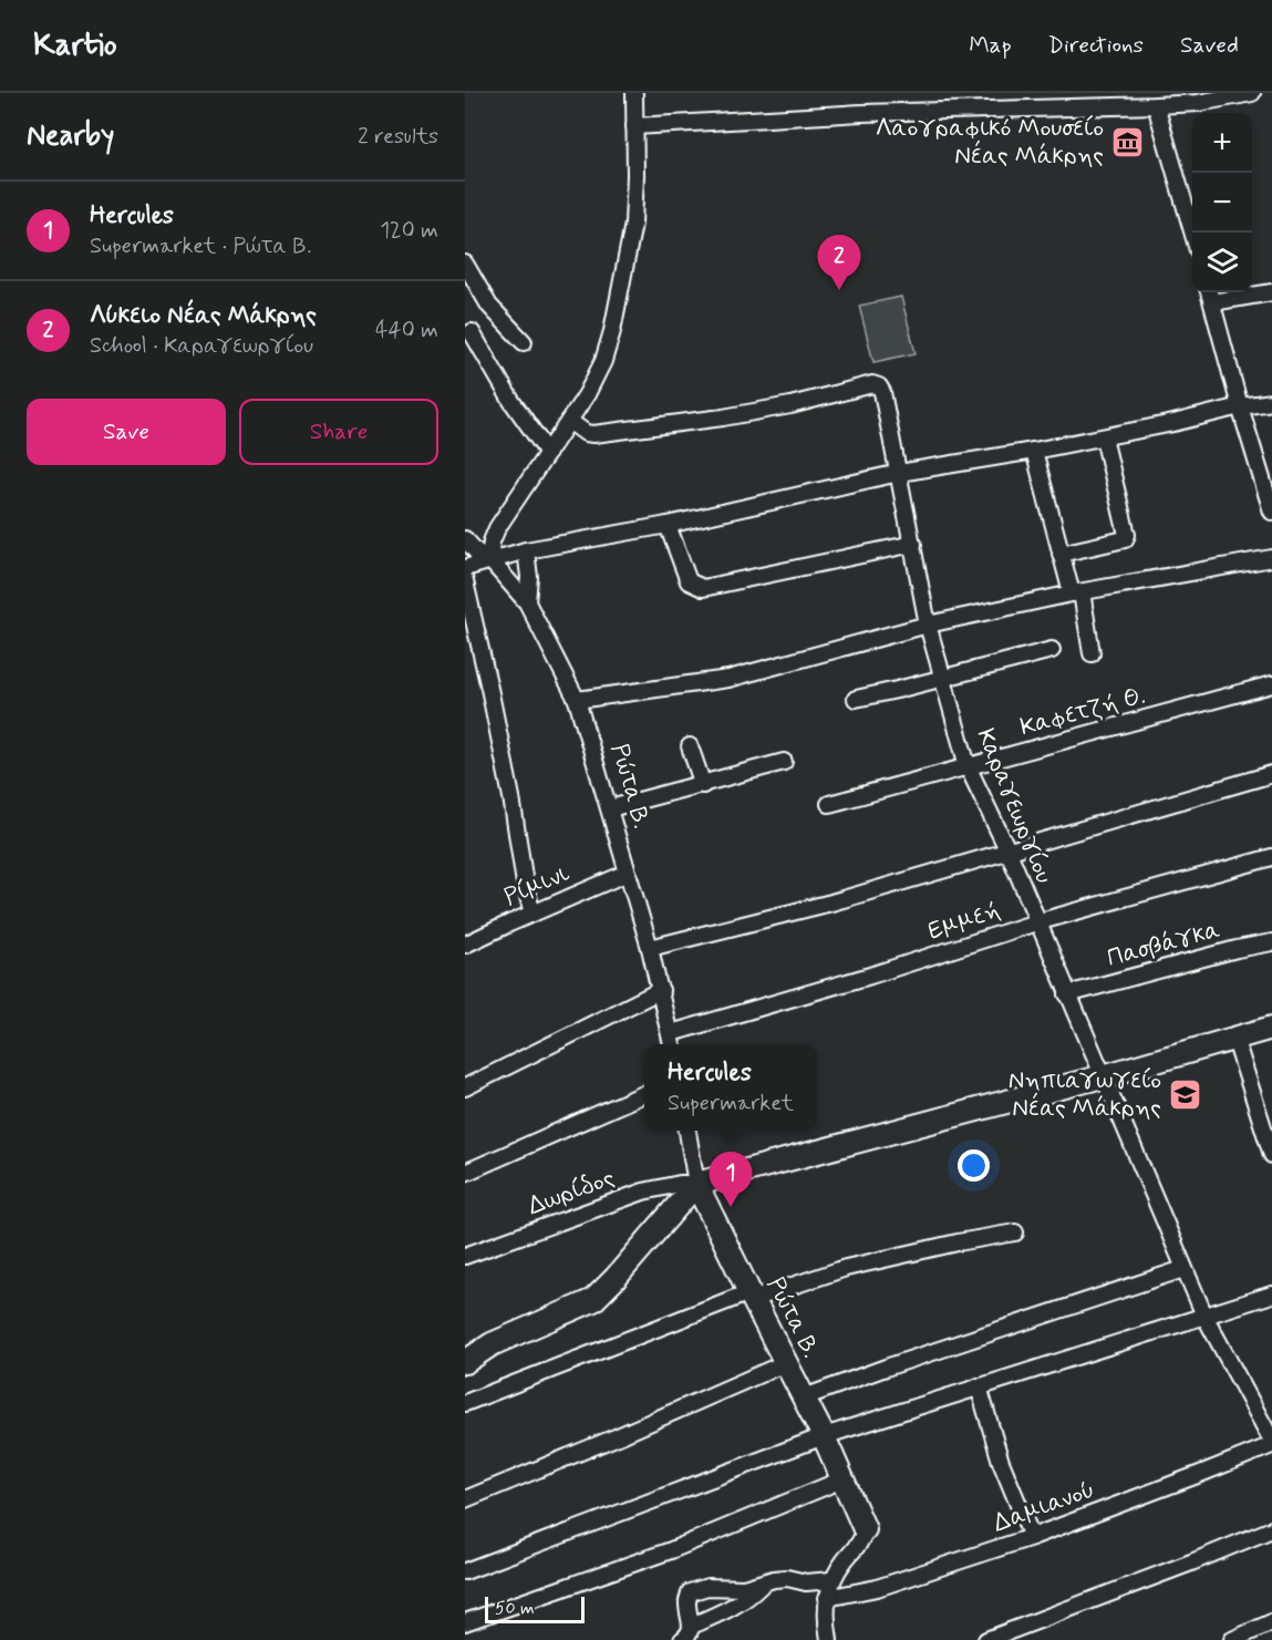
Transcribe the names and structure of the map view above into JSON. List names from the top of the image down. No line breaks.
{"streets":{"street":["Καφετζή Θ.","Ρώτα Β.","Καραγεωργίου","Ρίμινι","Εμμεή","Πασβάγκα","Δωρίδος","Δαμιανού"]},"crossings":[["Καφετζή Θ.","Καραγεωργίου"],["Ρώτα Β.","Ρίμινι"],["Ρώτα Β.","Εμμεή"],["Ρώτα Β.","Δωρίδος"],["Καραγεωργίου","Εμμεή"],["Καραγεωργίου","Πασβάγκα"],["Καραγεωργίου","Δαμιανού"]],"places":{"museum":["Λαογραφικό Μουσείο Νέας Μάκρης"],"school or university":["Νηπιαγωγείο Νέας Μάκρης"]},"scale_bar":"50 m","page":{"header":"Kartio","nav":["Map","Directions","Saved"],"heading":["Nearby","2 results"],"map_buttons":["+","−"],"list":[{"mark":"1","name":"Hercules","note":"Supermarket · Ρώτα Β.","value":"120 m"},{"mark":"2","name":"Λύκειο Νέας Μάκρης","note":"School · Καραγεωργίου","value":"440 m"}],"pins":["2","1"],"buttons":["Save","Share"],"popup":["Hercules","Supermarket"],"scale":"50 m"}}
